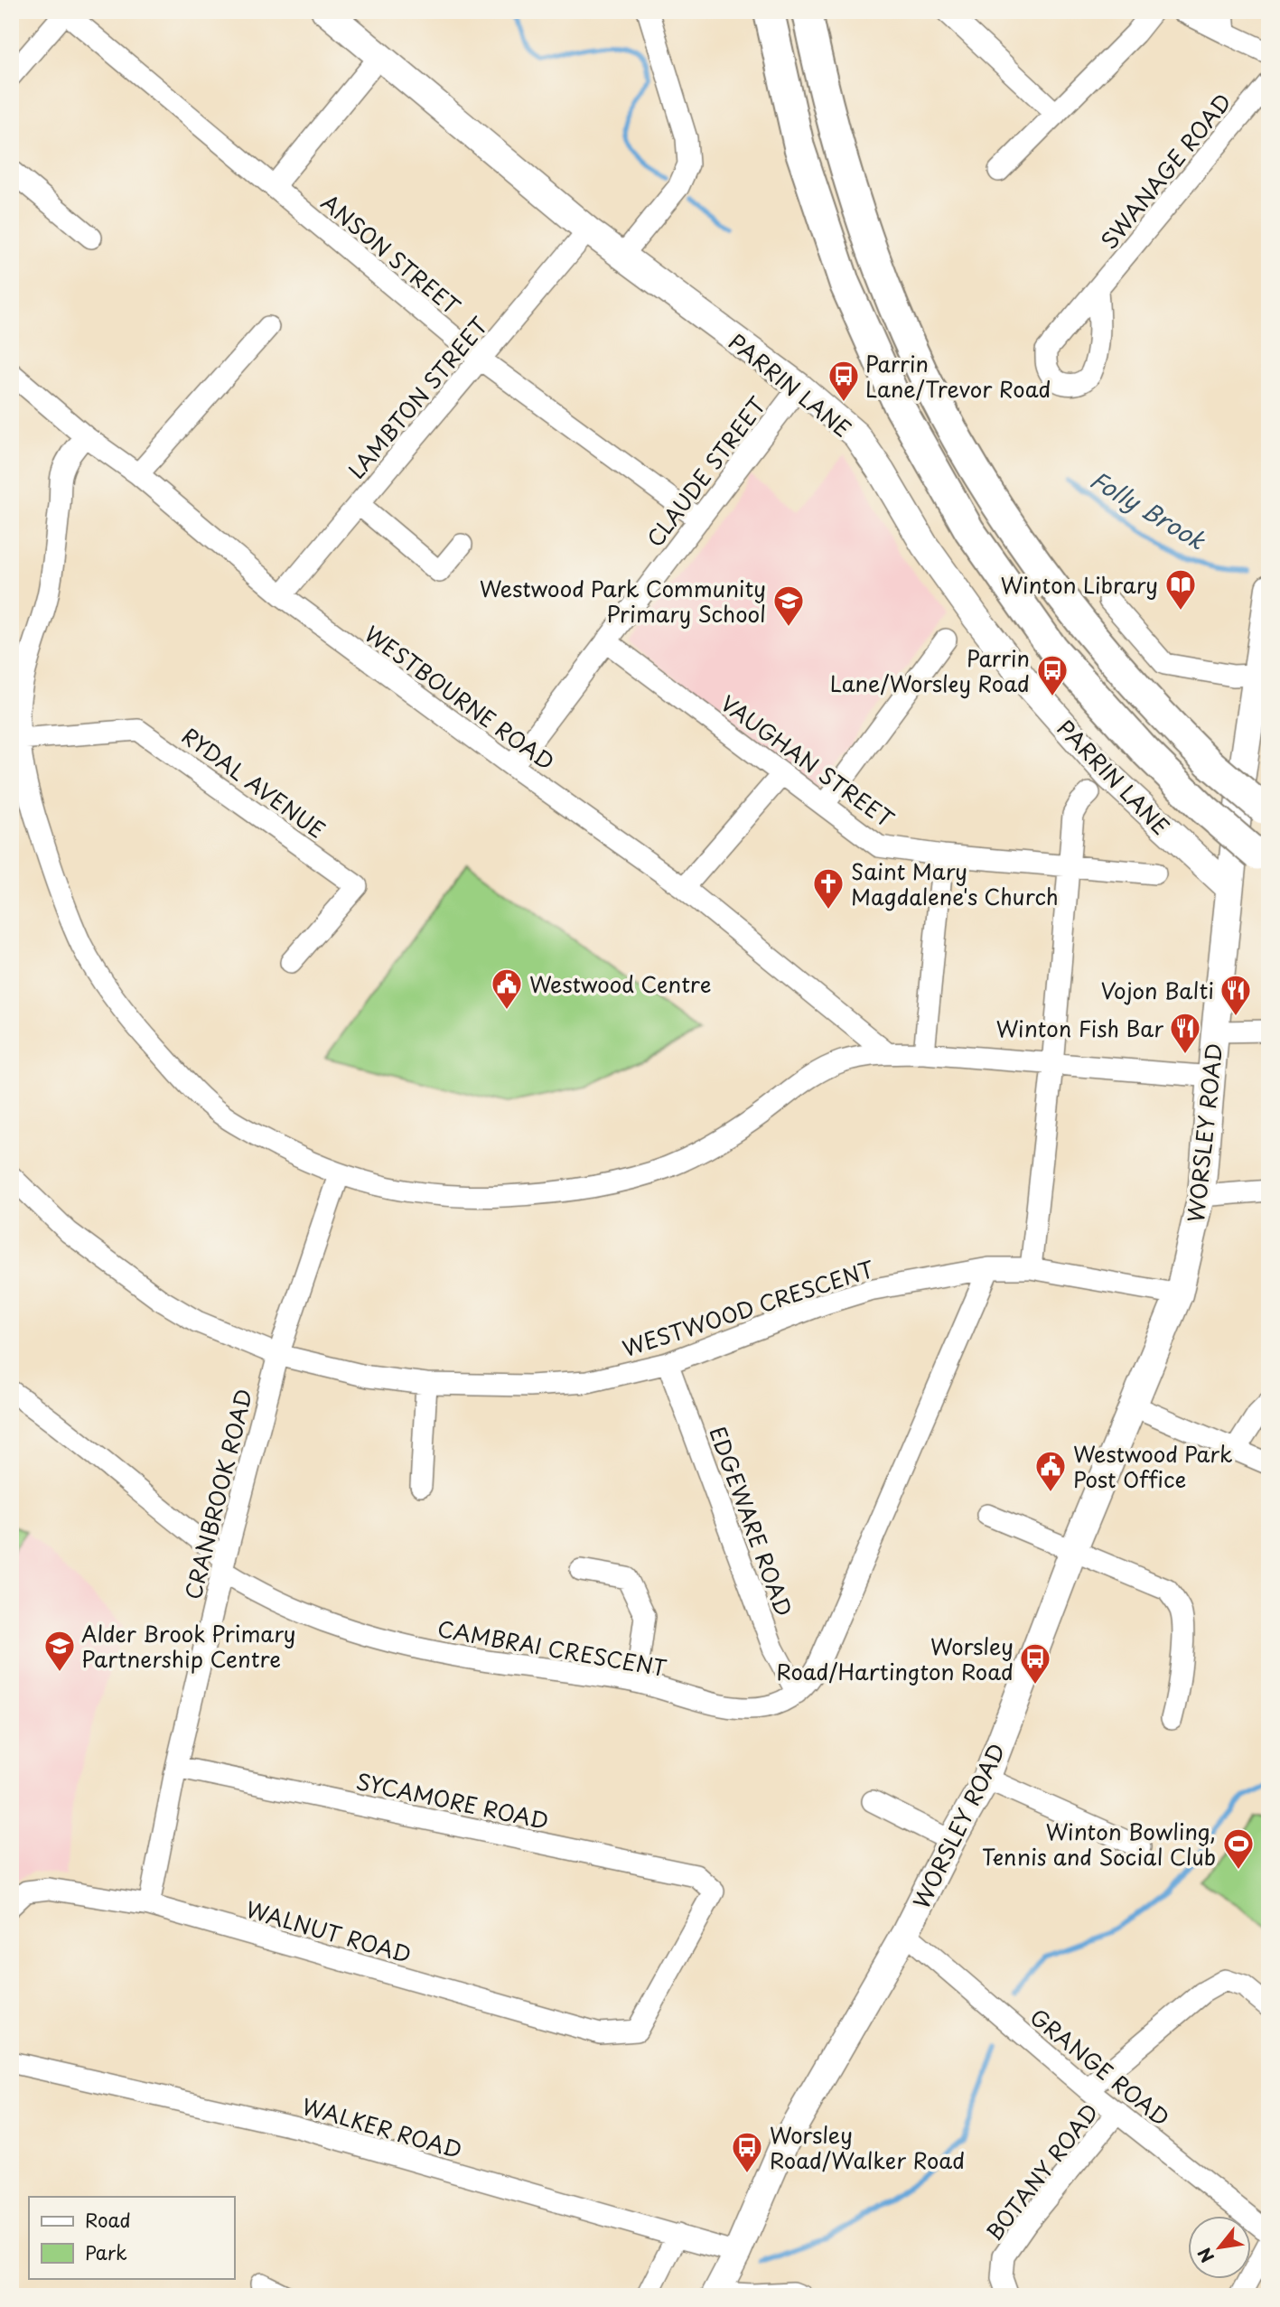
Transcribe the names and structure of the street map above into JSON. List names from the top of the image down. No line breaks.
{"streets":{"main road":["PARRIN LANE","WORSLEY ROAD"],"street":["SWANAGE ROAD","ANSON STREET","LAMBTON STREET","CLAUDE STREET","WESTBOURNE ROAD","VAUGHAN STREET","RYDAL AVENUE","WESTWOOD CRESCENT","CRANBROOK ROAD","EDGEWARE ROAD","CAMBRAI CRESCENT","SYCAMORE ROAD","WALNUT ROAD","GRANGE ROAD","WALKER ROAD","BOTANY ROAD"]},"crossings":[["ANSON STREET","LAMBTON STREET"],["ANSON STREET","CLAUDE STREET"],["PARRIN LANE","LAMBTON STREET"],["PARRIN LANE","CLAUDE STREET"],["PARRIN LANE","WORSLEY ROAD"],["LAMBTON STREET","WESTBOURNE ROAD"],["CLAUDE STREET","WESTBOURNE ROAD"],["CLAUDE STREET","VAUGHAN STREET"],["WORSLEY ROAD","WESTWOOD CRESCENT"],["WORSLEY ROAD","GRANGE ROAD"],["WORSLEY ROAD","WALKER ROAD"],["WESTWOOD CRESCENT","CRANBROOK ROAD"],["WESTWOOD CRESCENT","EDGEWARE ROAD"],["WESTWOOD CRESCENT","CAMBRAI CRESCENT"],["CRANBROOK ROAD","CAMBRAI CRESCENT"],["CRANBROOK ROAD","SYCAMORE ROAD"],["CRANBROOK ROAD","WALNUT ROAD"],["EDGEWARE ROAD","CAMBRAI CRESCENT"],["SYCAMORE ROAD","WALNUT ROAD"],["GRANGE ROAD","BOTANY ROAD"]],"water":["Folly Brook"],"places":{"bus stop":["Parrin Lane/Trevor Road","Parrin Lane/Worsley Road","Worsley Road/Hartington Road","Worsley Road/Walker Road"],"library":["Winton Library"],"school or university":["Westwood Park Community Primary School","Alder Brook Primary Partnership Centre"],"church":["Saint Mary Magdalene's Church"],"public building":["Westwood Centre","Westwood Park Post Office"],"restaurant":["Vojon Balti","Winton Fish Bar"],"sports":["Winton Bowling, Tennis and Social Club"]},"legend":["Road","Park"],"north":"bottom left"}
